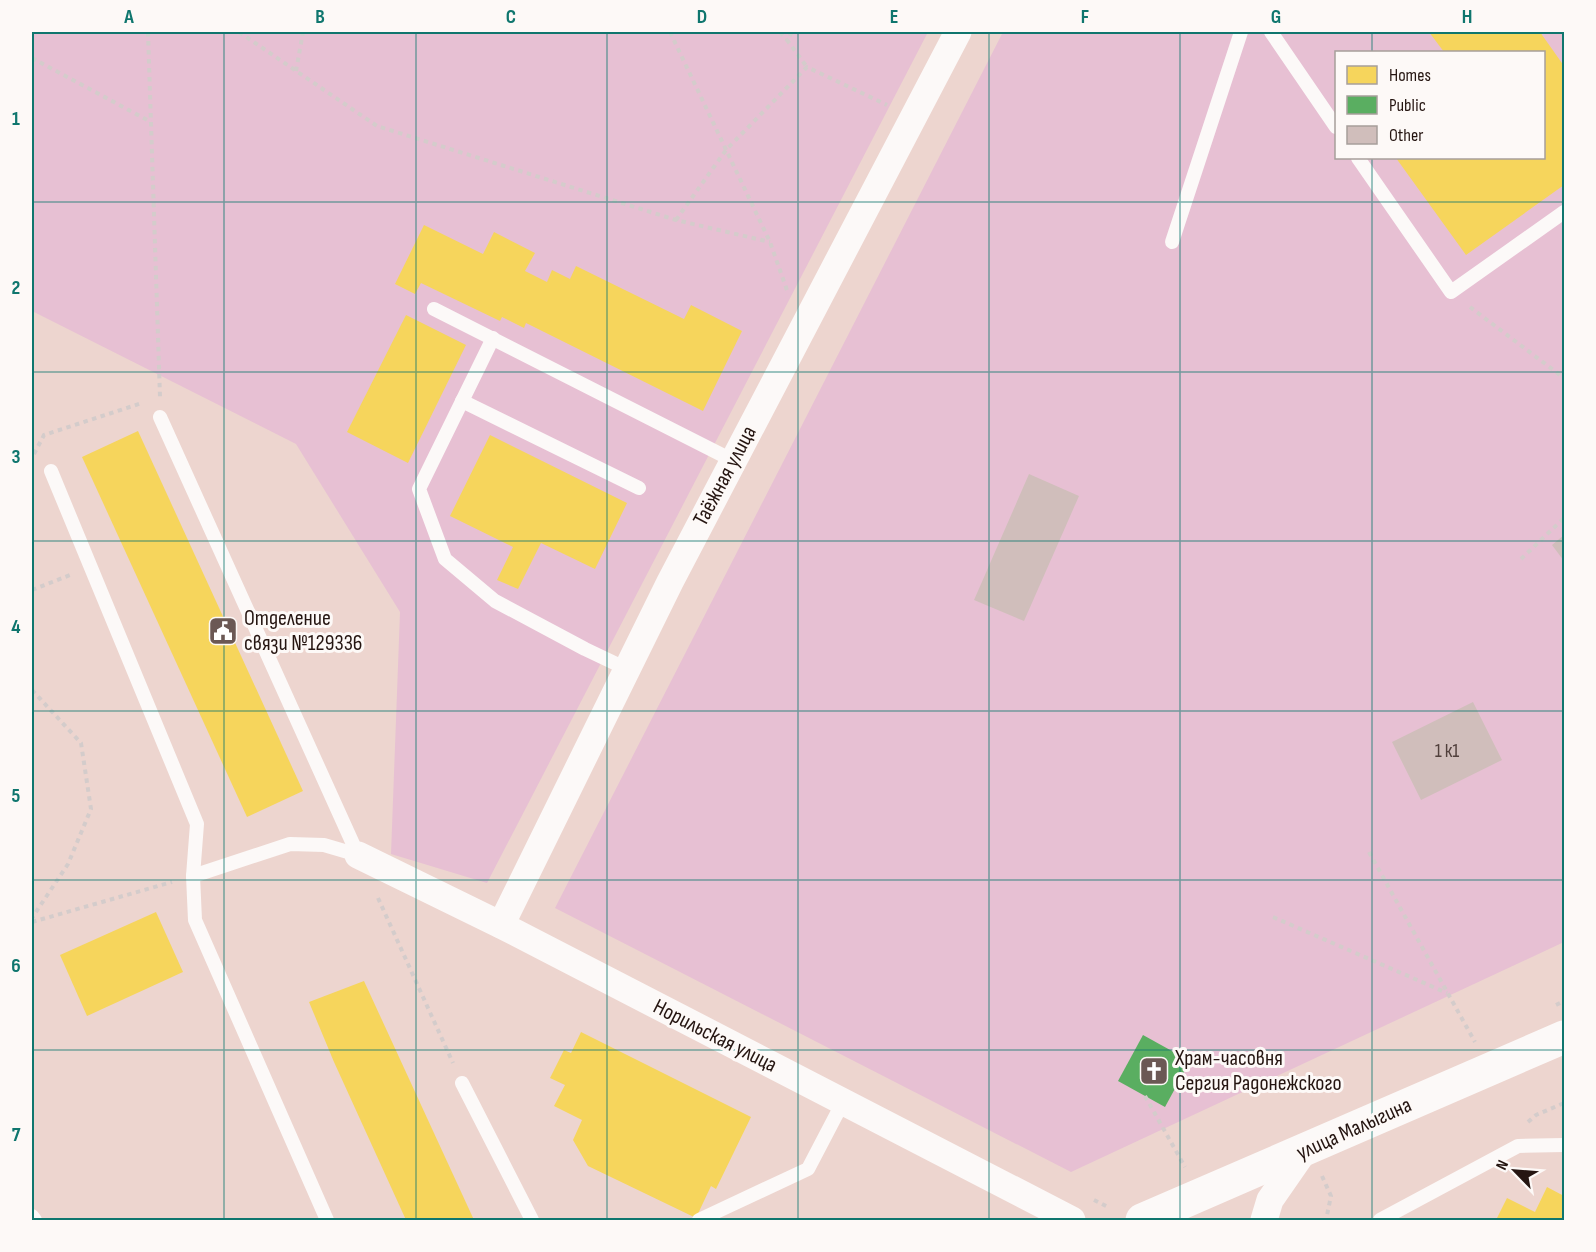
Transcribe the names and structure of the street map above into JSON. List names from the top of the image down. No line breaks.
{"streets":{"street":["Таёжная улица","Норильская улица","улица Малыгина"]},"crossings":[["Таёжная улица","Норильская улица"]],"places":{"public building":["Отделение связи №129336"],"church":["Храм-часовня Сергия Радонежского"]},"house_numbers":["1 к1"],"legend":["Homes","Public","Other"],"north":"top left","grid":{"columns":["A","B","C","D","E","F","G","H"],"rows":["1","2","3","4","5","6","7"]}}
